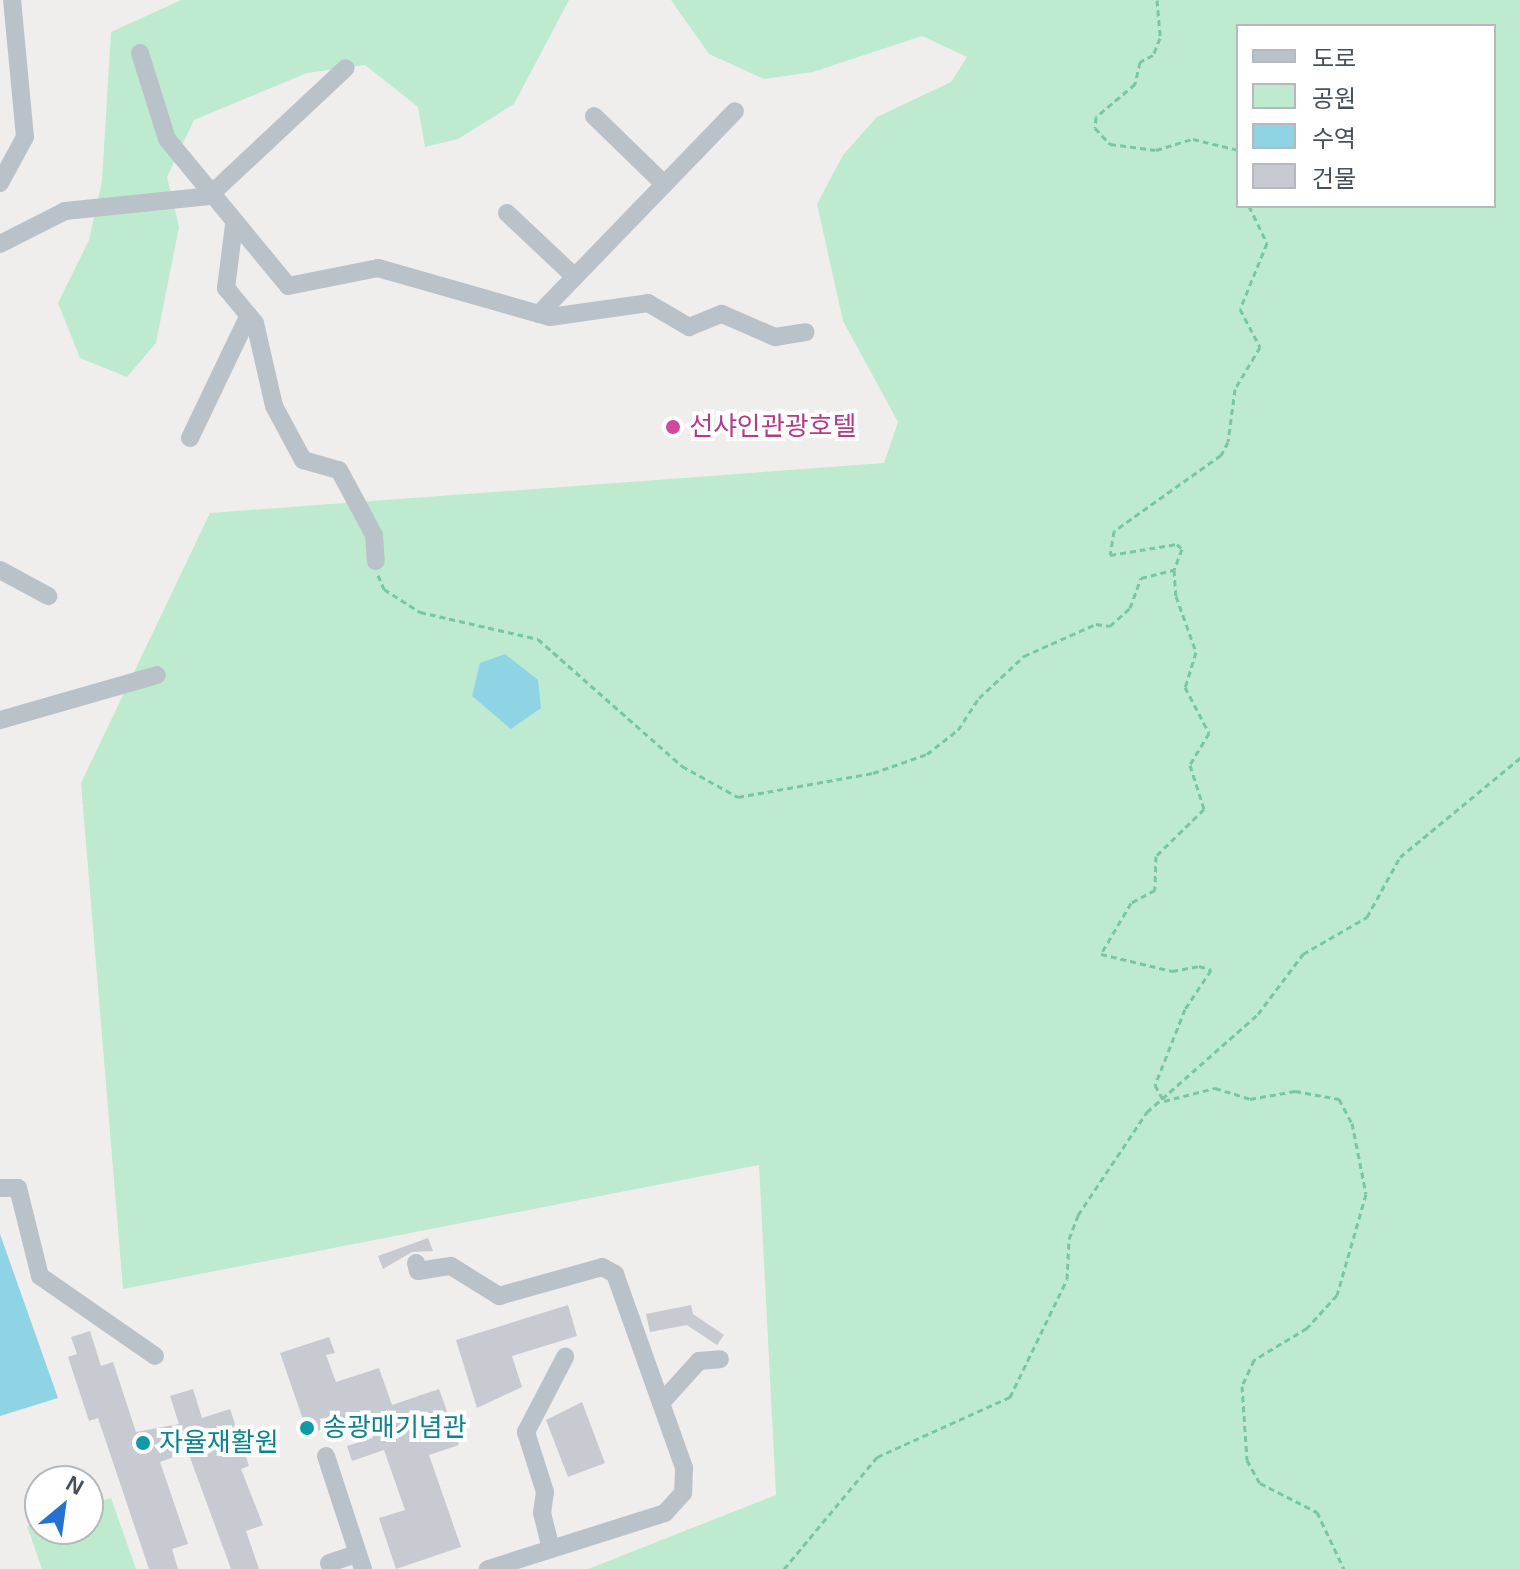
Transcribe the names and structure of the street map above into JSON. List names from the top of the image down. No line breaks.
{"places":["선샤인관광호텔","송광매기념관","자율재활원"],"legend":["도로","공원","수역","건물"],"north":"top right"}
